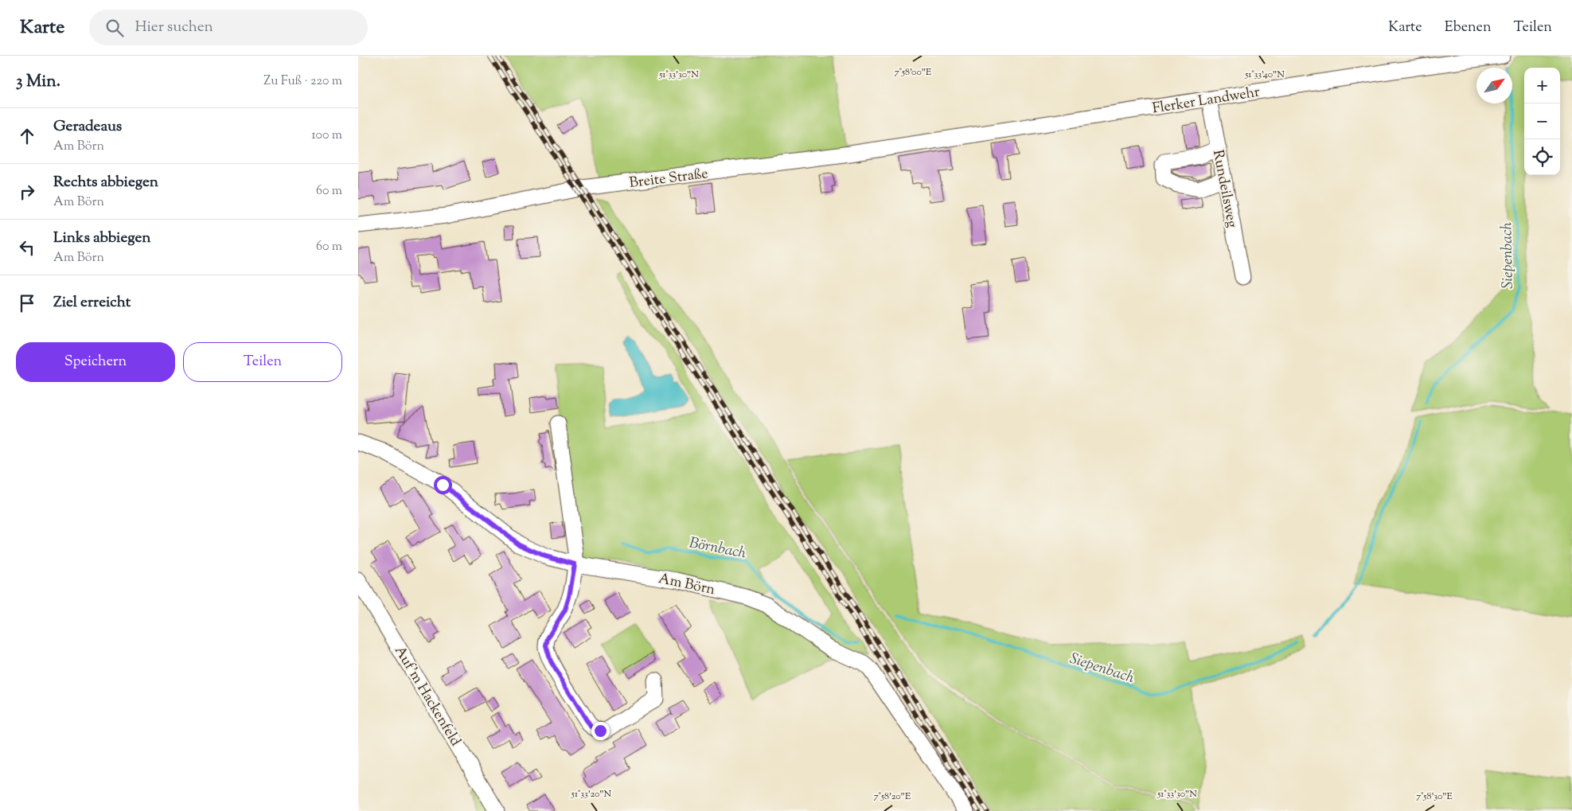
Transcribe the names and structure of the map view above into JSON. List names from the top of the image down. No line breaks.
{"streets":{"street":["Flerker Landwehr","Breite Straße","Rundeilsweg","Am Börn","Auf'm Hackenfeld"]},"crossings":[["Flerker Landwehr","Breite Straße"],["Flerker Landwehr","Rundeilsweg"]],"water":["Siepenbach","Börnbach"],"north":"top right","page":{"header":"Karte","search":"Hier suchen","nav":["Karte","Ebenen","Teilen"],"heading":["3 Min.","Zu Fuß · 220 m"],"map_buttons":["+","−"],"list":[["Geradeaus","Am Börn","100 m"],["Rechts abbiegen","Am Börn","60 m"],["Links abbiegen","Am Börn","60 m"],"Ziel erreicht"],"buttons":["Speichern","Teilen"]},"coordinates":["7°58'00\"E","51°33'40\"N","51°33'30\"N","51°33'20\"N","7°58'20\"E","7°58'30\"E"]}
